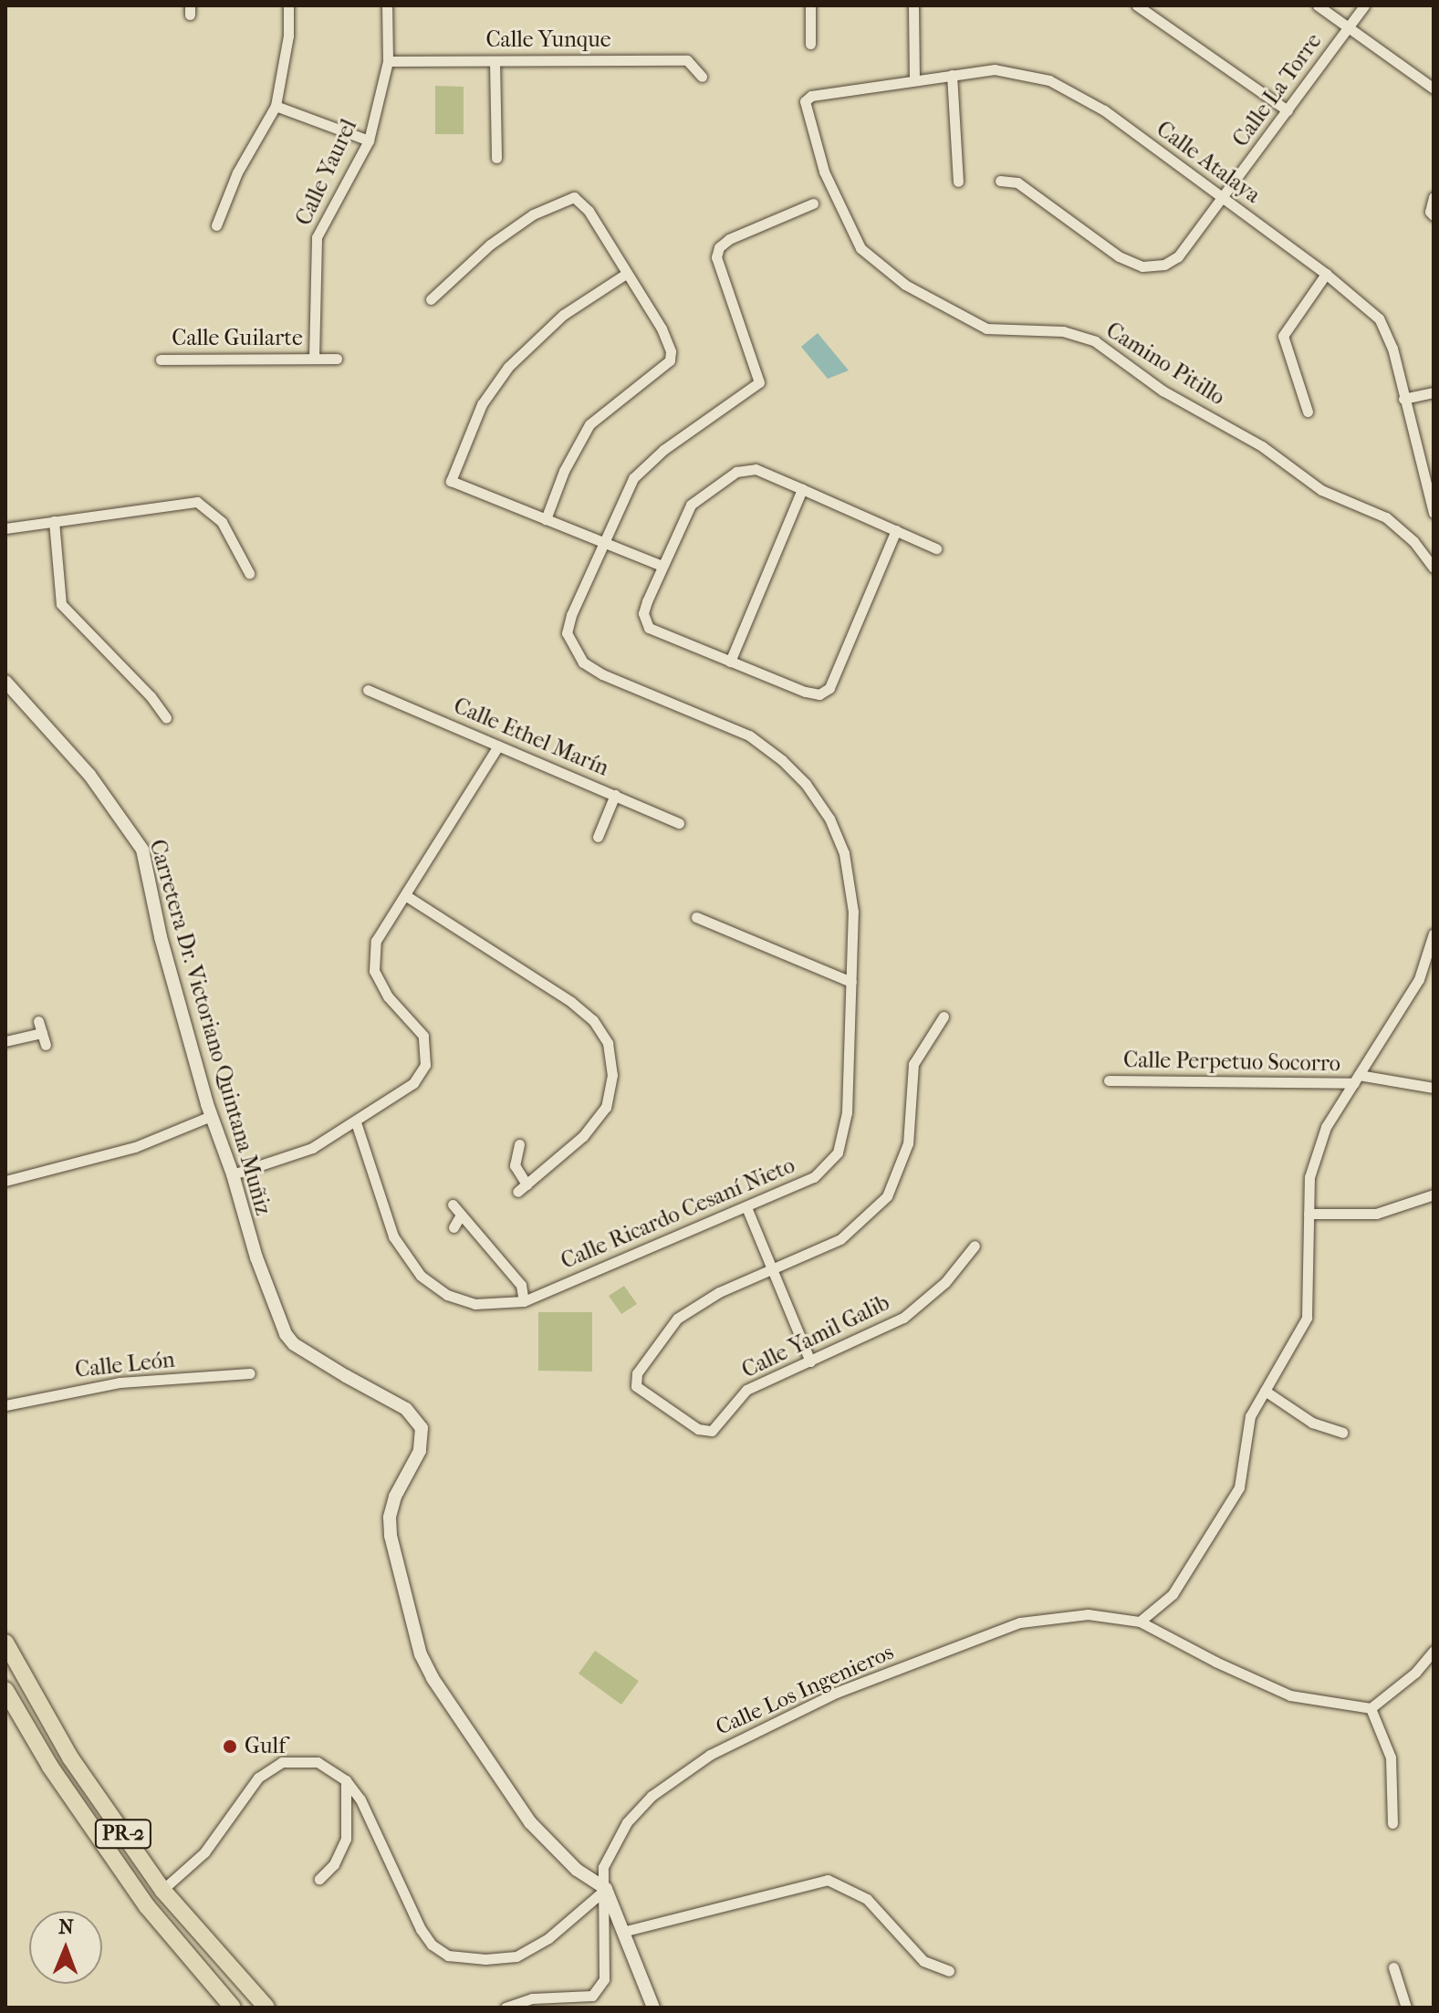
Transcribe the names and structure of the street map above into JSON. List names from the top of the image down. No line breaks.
{"streets":{"highway":["PR-2"],"street":["Calle Yunque","Calle La Torre","Calle Atalaya","Calle Yaurel","Calle Guilarte","Camino Pitillo","Calle Ethel Marín","Carretera Dr. Victoriano Quintana Muñiz","Calle Perpetuo Socorro","Calle Ricardo Cesaní Nieto","Calle Yamil Galib","Calle León","Calle Los Ingenieros"]},"crossings":[["Calle Yunque","Calle Yaurel"],["Calle La Torre","Calle Atalaya"],["Calle Atalaya","Camino Pitillo"],["Calle Yaurel","Calle Guilarte"],["Carretera Dr. Victoriano Quintana Muñiz","Calle Los Ingenieros"]],"places":["Gulf"],"north":"top"}
